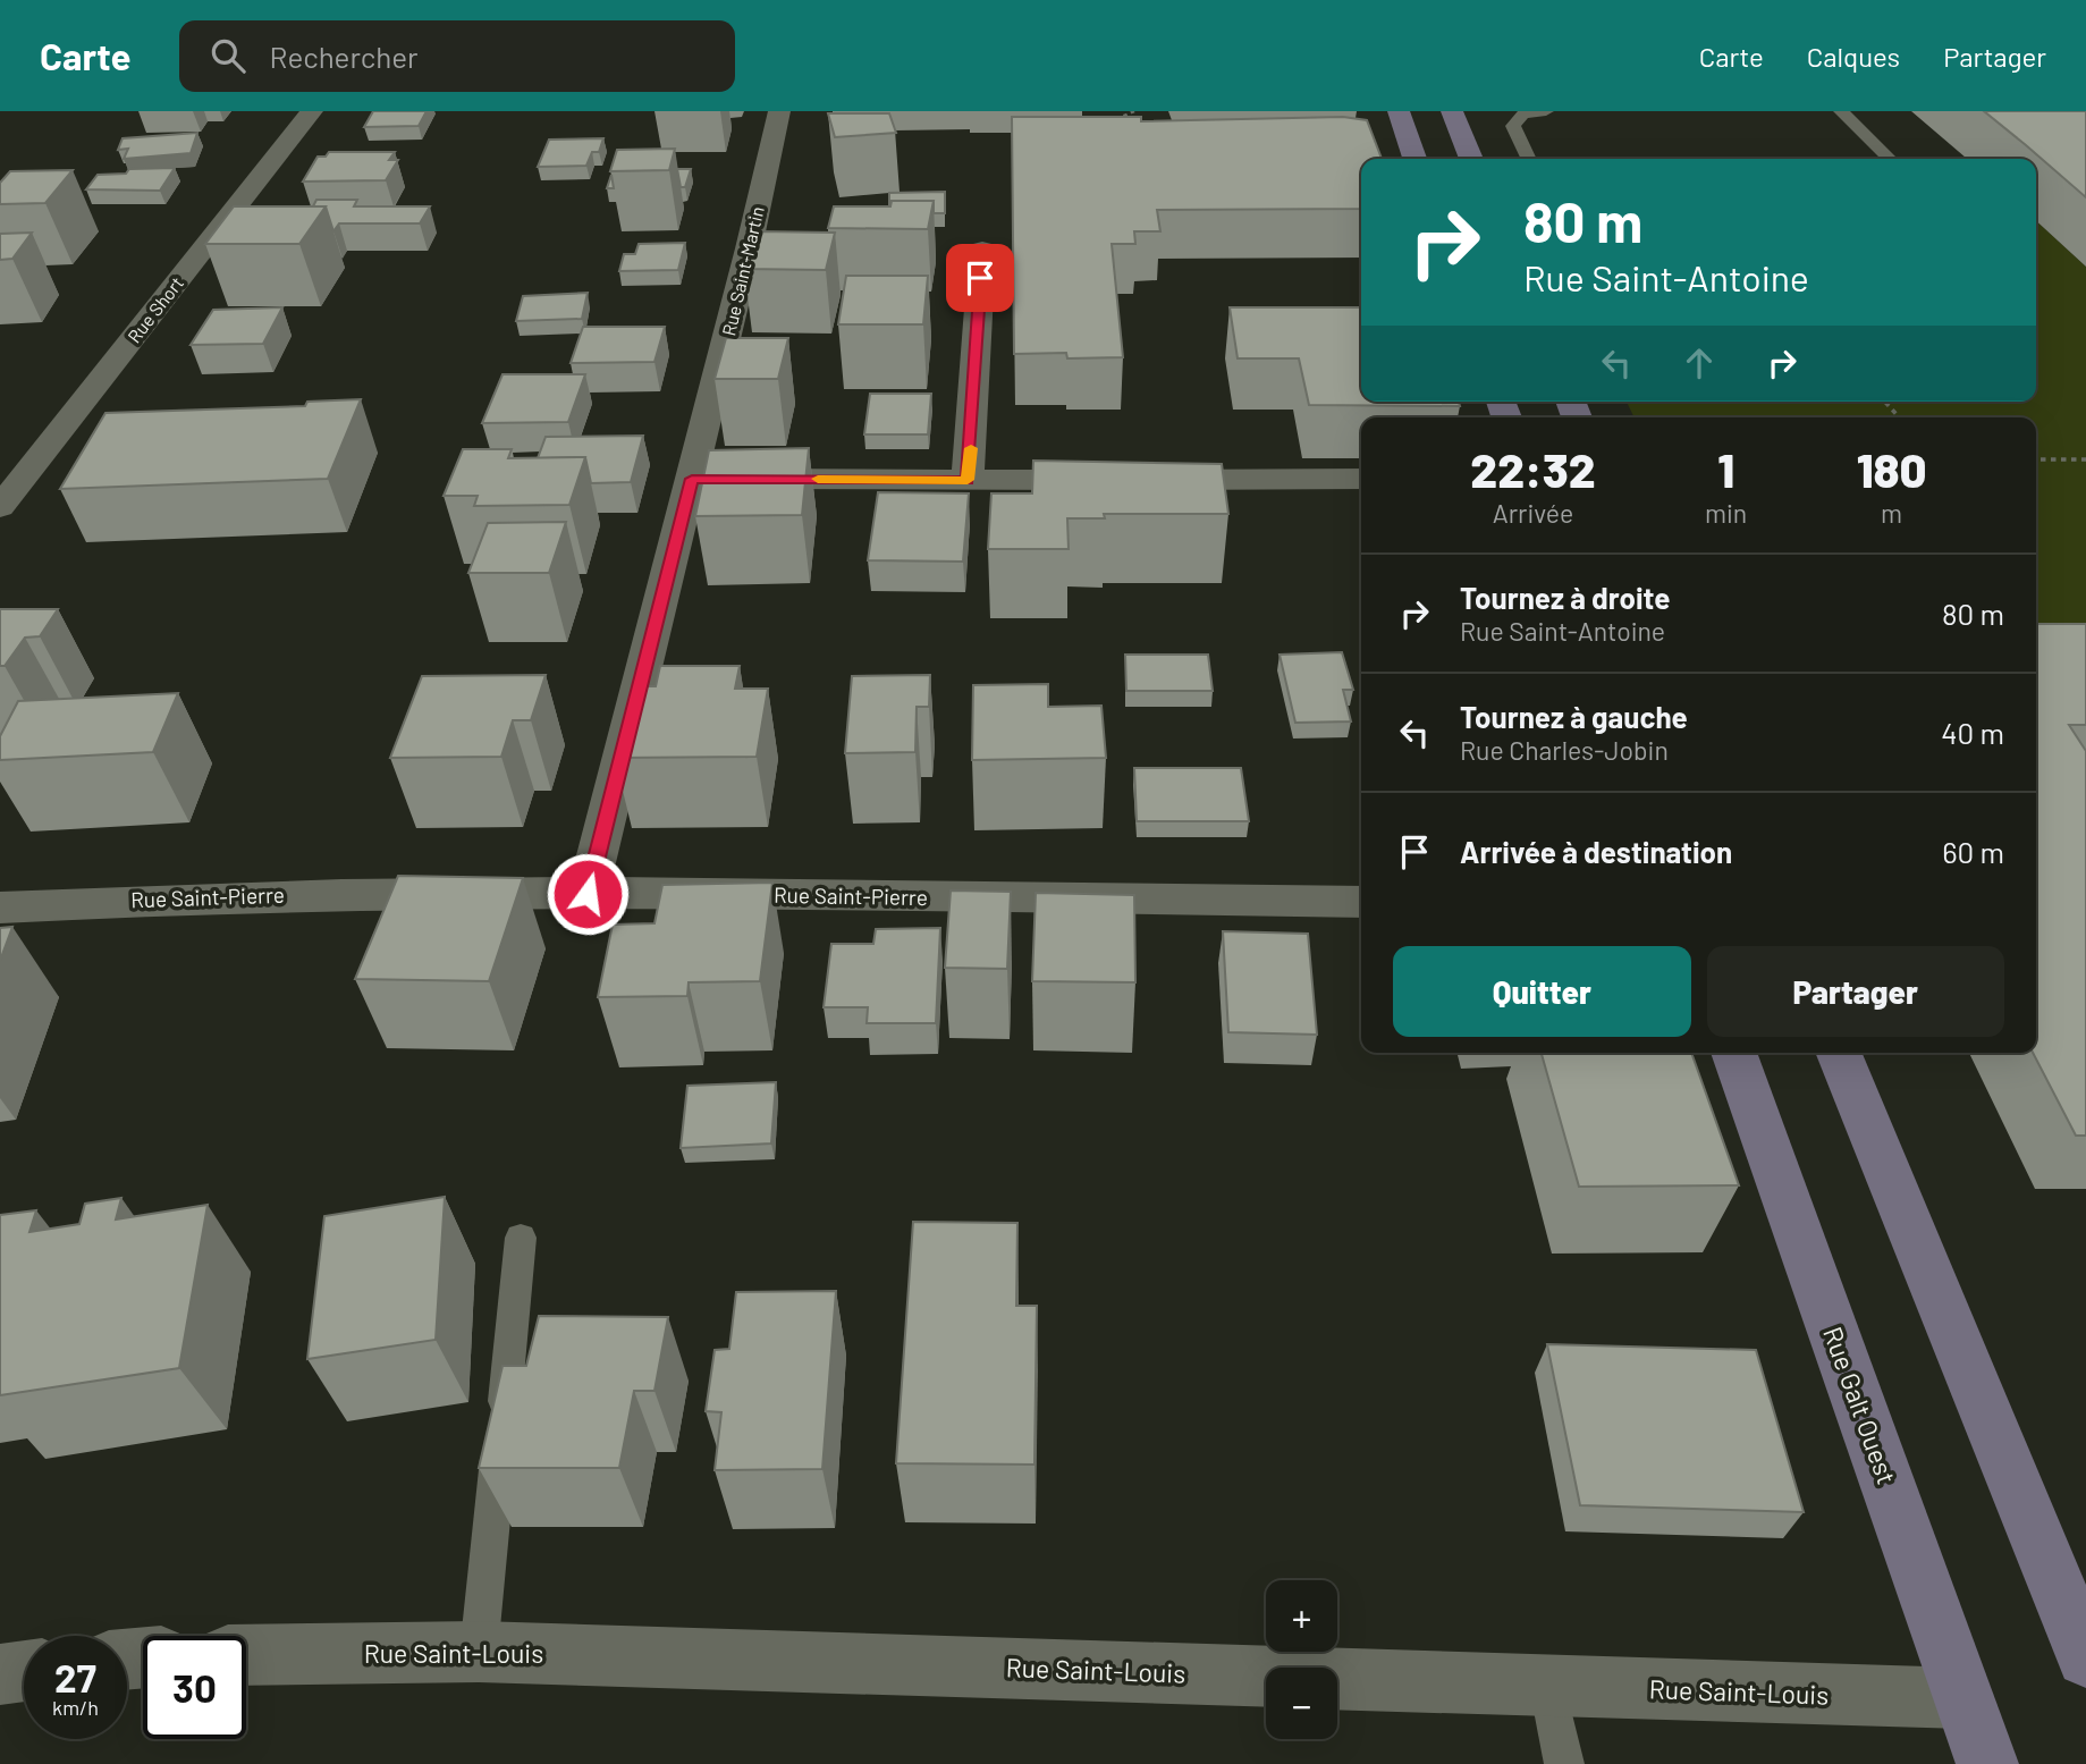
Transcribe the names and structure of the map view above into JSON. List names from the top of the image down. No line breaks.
{"streets":{"main road":["Rue Galt Ouest"],"street":["Rue Saint-Martin","Rue Short","Rue Saint-Pierre","Rue Saint-Louis"]},"crossings":[["Rue Saint-Martin","Rue Saint-Pierre"],["Rue Galt Ouest","Rue Saint-Louis"]],"page":{"header":"Carte","search":"Rechercher","nav":["Carte","Calques","Partager"],"turn":["80 m","Rue Saint-Antoine"],"eta":["22:32","Arrivée","1","min","180","m"],"list":[{"name":"Tournez à droite","note":"Rue Saint-Antoine","value":"80 m"},{"name":"Tournez à gauche","note":"Rue Charles-Jobin","value":"40 m"},{"name":"Arrivée à destination","value":"60 m"}],"buttons":["Quitter","Partager"],"map_buttons":["+","−"],"speed":"27 km/h","limit":"30"}}
